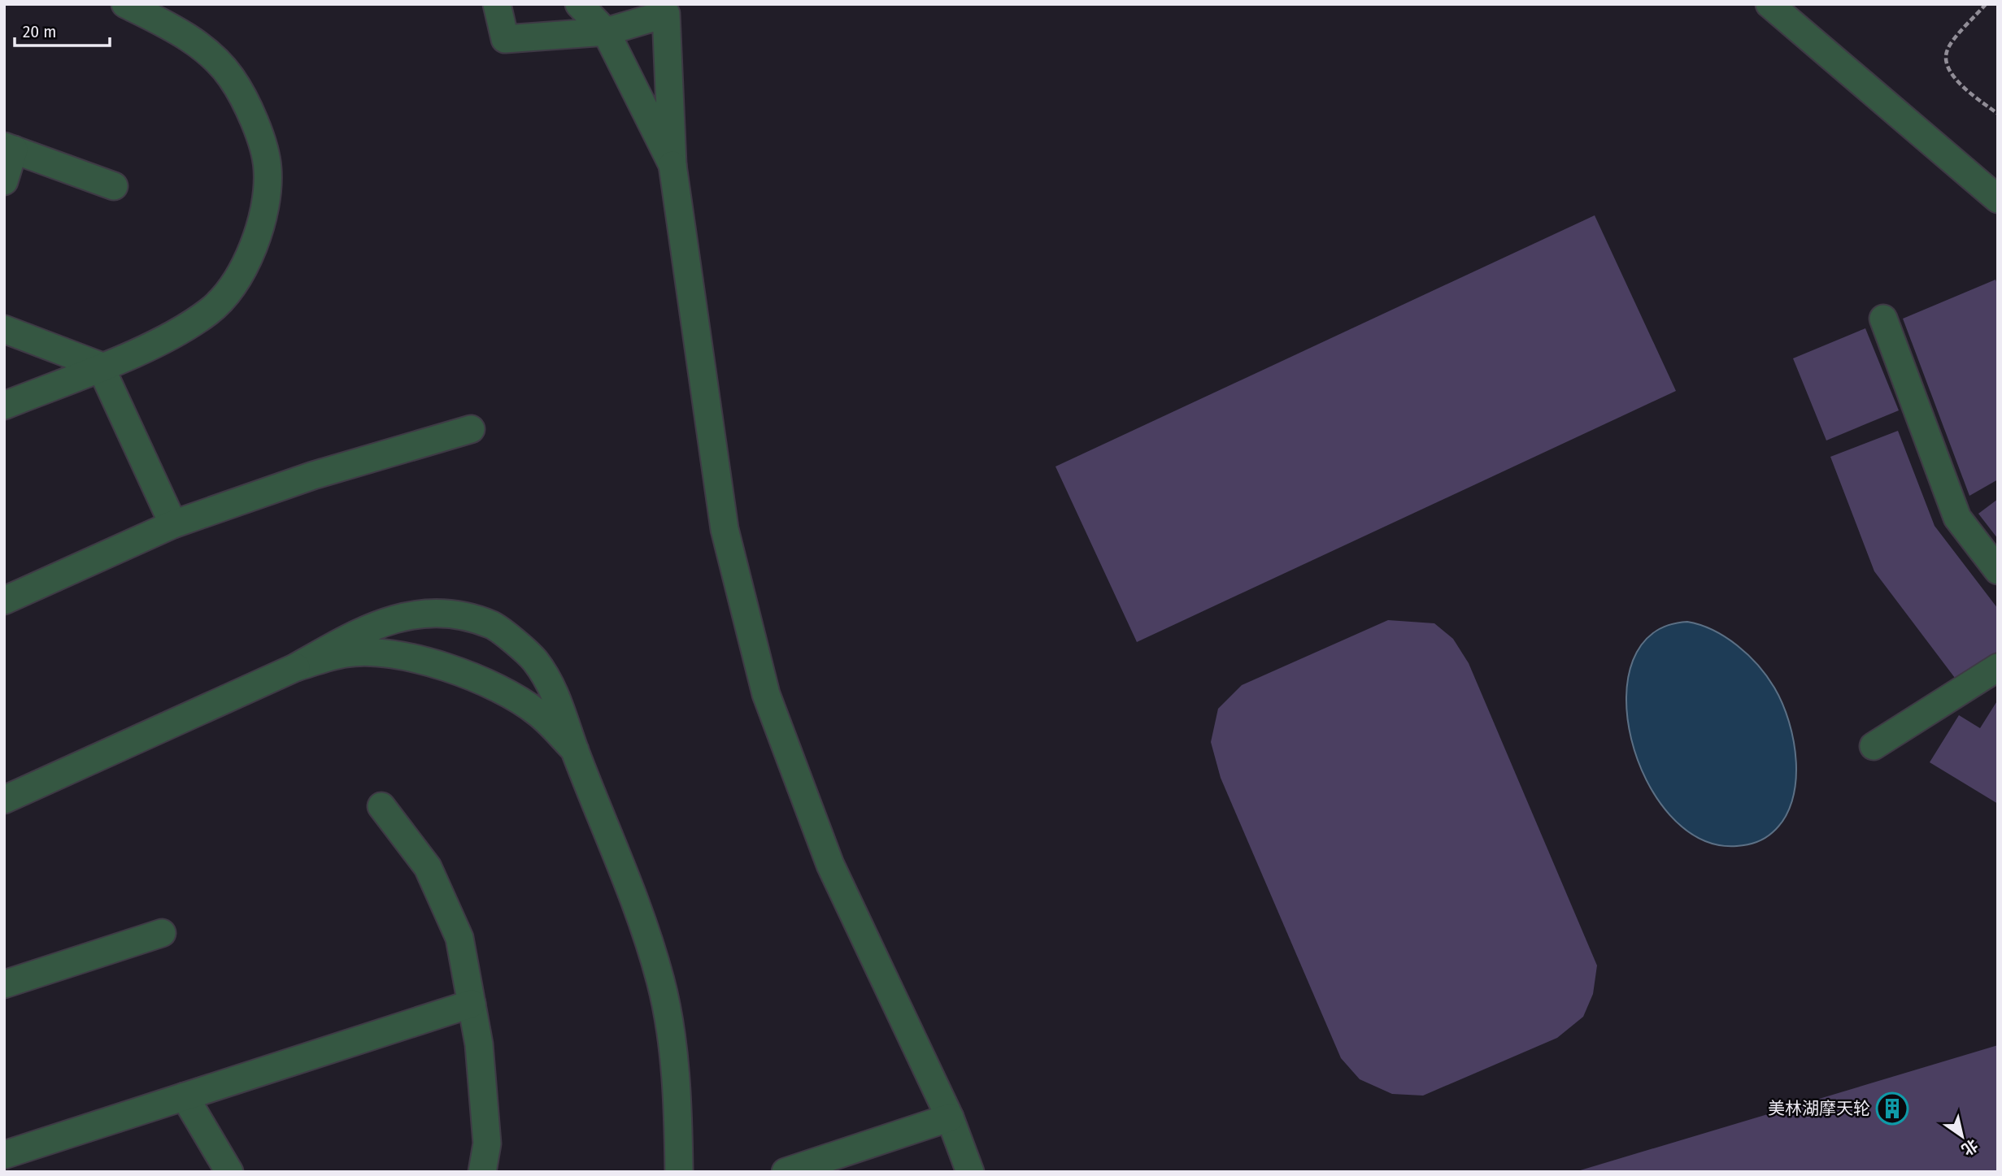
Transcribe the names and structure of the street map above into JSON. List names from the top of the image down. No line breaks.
{"places":{"building":["美林湖摩天轮"]},"scale_bar":"20 m","north":"bottom right"}
